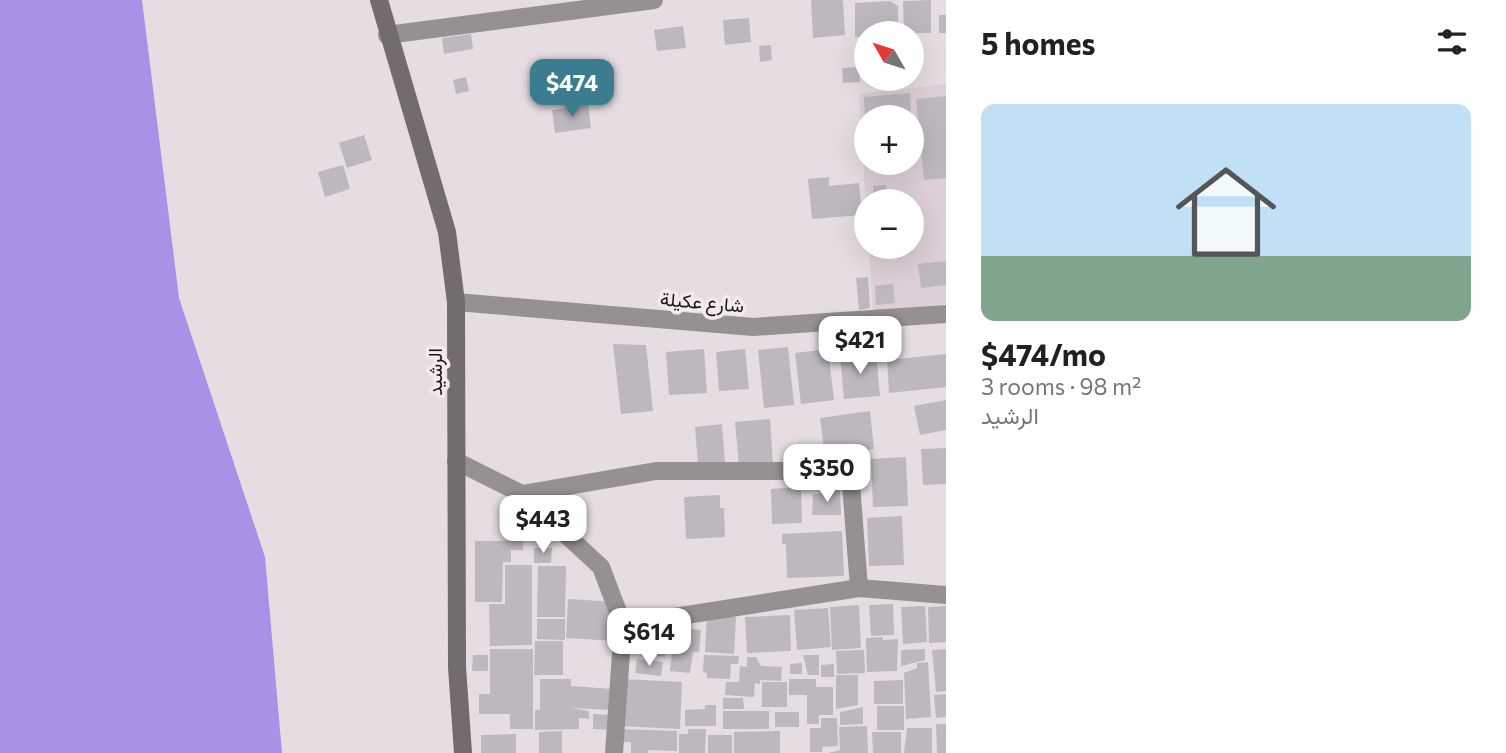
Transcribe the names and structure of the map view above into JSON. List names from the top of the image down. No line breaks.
{"streets":{"main road":["الرشيد"],"street":["شارع عكيلة"]},"crossings":[["شارع عكيلة","الرشيد"]],"north":"top left","page":{"heading":"5 homes","map_buttons":["+","−"],"price":["$474","$421","$350","$443","$614"],"list":[{"name":"$474/mo","note":"3 rooms · 98 m² · الرشيد"}]}}
